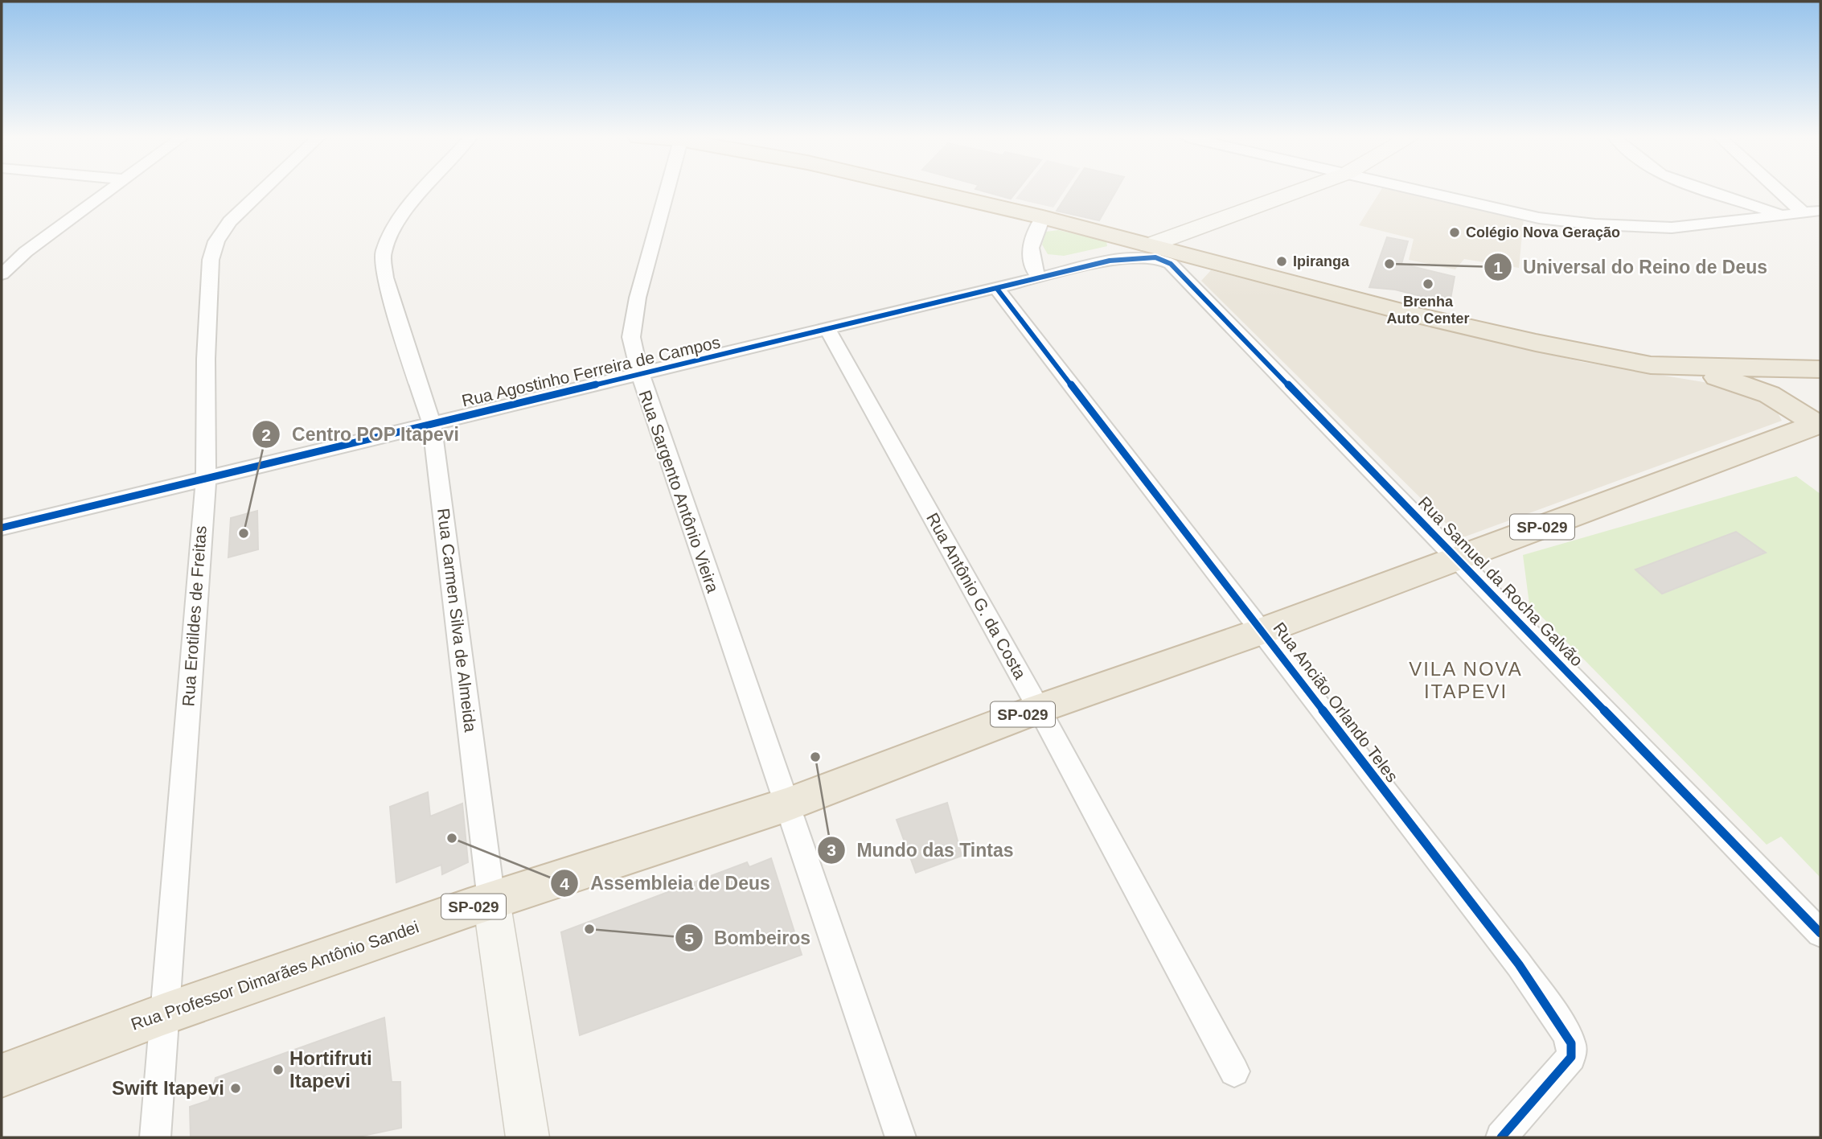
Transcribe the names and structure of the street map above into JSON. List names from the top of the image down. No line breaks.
{"streets":{"highway":["SP-029","Rua Professor Dimarães Antônio Sandei"],"street":["Rua Agostinho Ferreira de Campos","Rua Sargento Antônio Vieira","Rua Samuel da Rocha Galvão","Rua Antônio G. da Costa","Rua Erotildes de Freitas","Rua Carmen Silva de Almeida","Rua Ancião Orlando Teles"]},"crossings":[["Rua Agostinho Ferreira de Campos","Rua Sargento Antônio Vieira"],["Rua Agostinho Ferreira de Campos","SP-029"],["Rua Agostinho Ferreira de Campos","Rua Samuel da Rocha Galvão"],["Rua Agostinho Ferreira de Campos","Rua Antônio G. da Costa"],["Rua Agostinho Ferreira de Campos","Rua Erotildes de Freitas"],["Rua Agostinho Ferreira de Campos","Rua Carmen Silva de Almeida"],["Rua Agostinho Ferreira de Campos","Rua Ancião Orlando Teles"],["Rua Sargento Antônio Vieira","Rua Professor Dimarães Antônio Sandei"],["SP-029","Rua Samuel da Rocha Galvão"],["SP-029","Rua Professor Dimarães Antônio Sandei"],["Rua Samuel da Rocha Galvão","Rua Professor Dimarães Antônio Sandei"],["Rua Antônio G. da Costa","Rua Professor Dimarães Antônio Sandei"],["Rua Erotildes de Freitas","Rua Professor Dimarães Antônio Sandei"],["Rua Carmen Silva de Almeida","Rua Professor Dimarães Antônio Sandei"],["Rua Ancião Orlando Teles","Rua Professor Dimarães Antônio Sandei"]],"districts":["VILA NOVA ITAPEVI"],"places":["Colégio Nova Geração","Ipiranga","Universal do Reino de Deus","Brenha Auto Center","Centro POP Itapevi","Mundo das Tintas","Assembleia de Deus","Bombeiros","Hortifruti Itapevi","Swift Itapevi"]}
